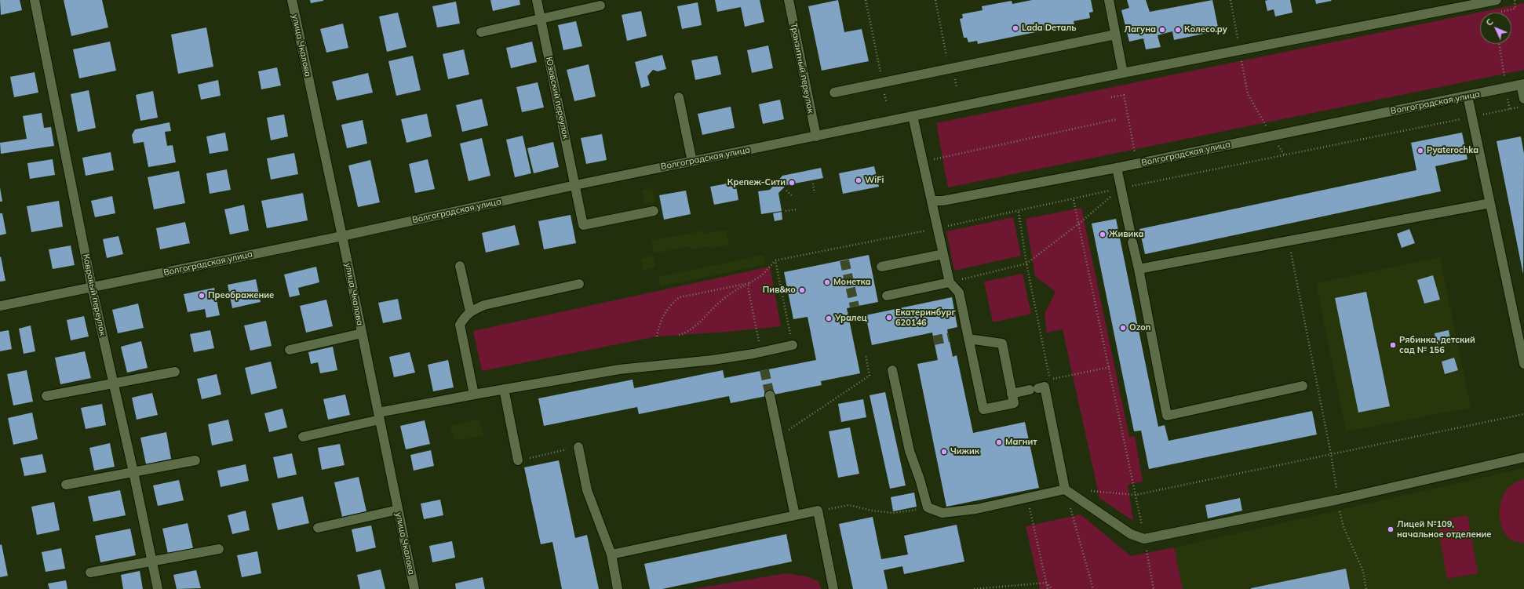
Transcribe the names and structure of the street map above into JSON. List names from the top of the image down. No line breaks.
{"streets":{"street":["улица Чкалова","Транзитный переулок","Юзовский переулок","Волгоградская улица","Ковровый переулок"]},"crossings":[["улица Чкалова","Волгоградская улица"],["Транзитный переулок","Волгоградская улица"],["Юзовский переулок","Волгоградская улица"],["Волгоградская улица","Ковровый переулок"]],"places":["Lada Dеталь","Лагуна","Колесо.ру","Pyaterochka","WiFi","Крепеж-Сити","Живика","Монетка","Пив&ко","Преображение","Екатеринбург 620146","Уралец","Ozon","Рябинка, детский сад № 156","Магнит","Чижик","Лицей №109, начальное отделение"],"north":"top left"}
